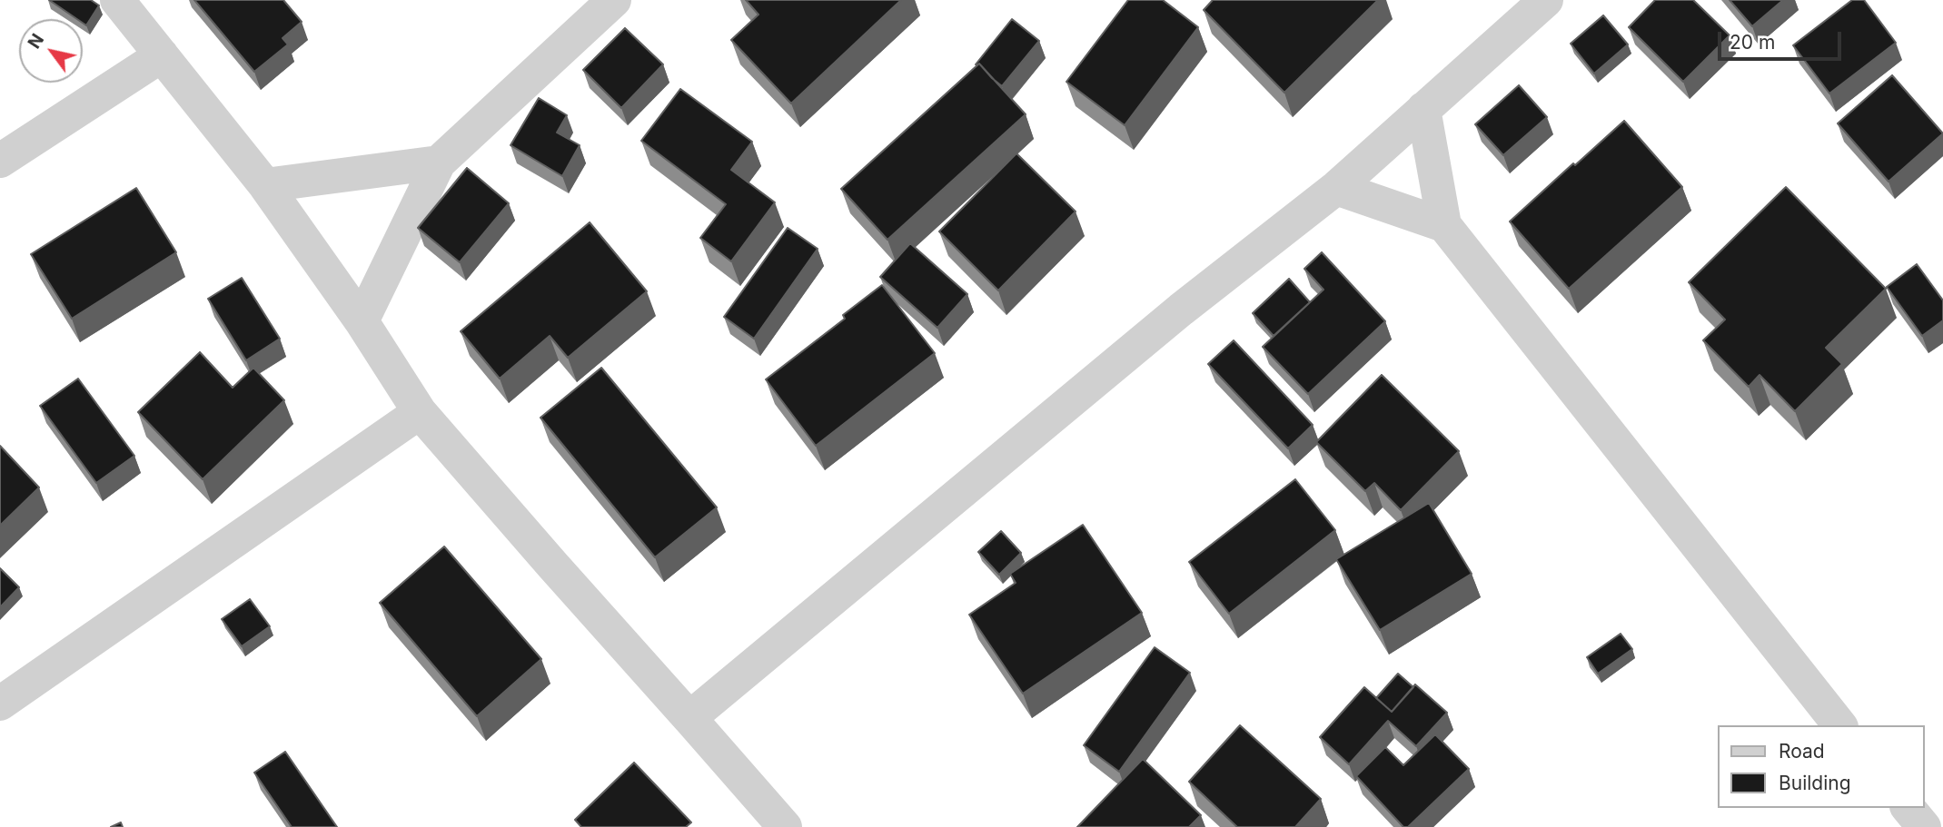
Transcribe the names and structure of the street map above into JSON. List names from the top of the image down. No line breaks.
{"legend":["Road","Building"],"scale_bar":"20 m","north":"top left"}
